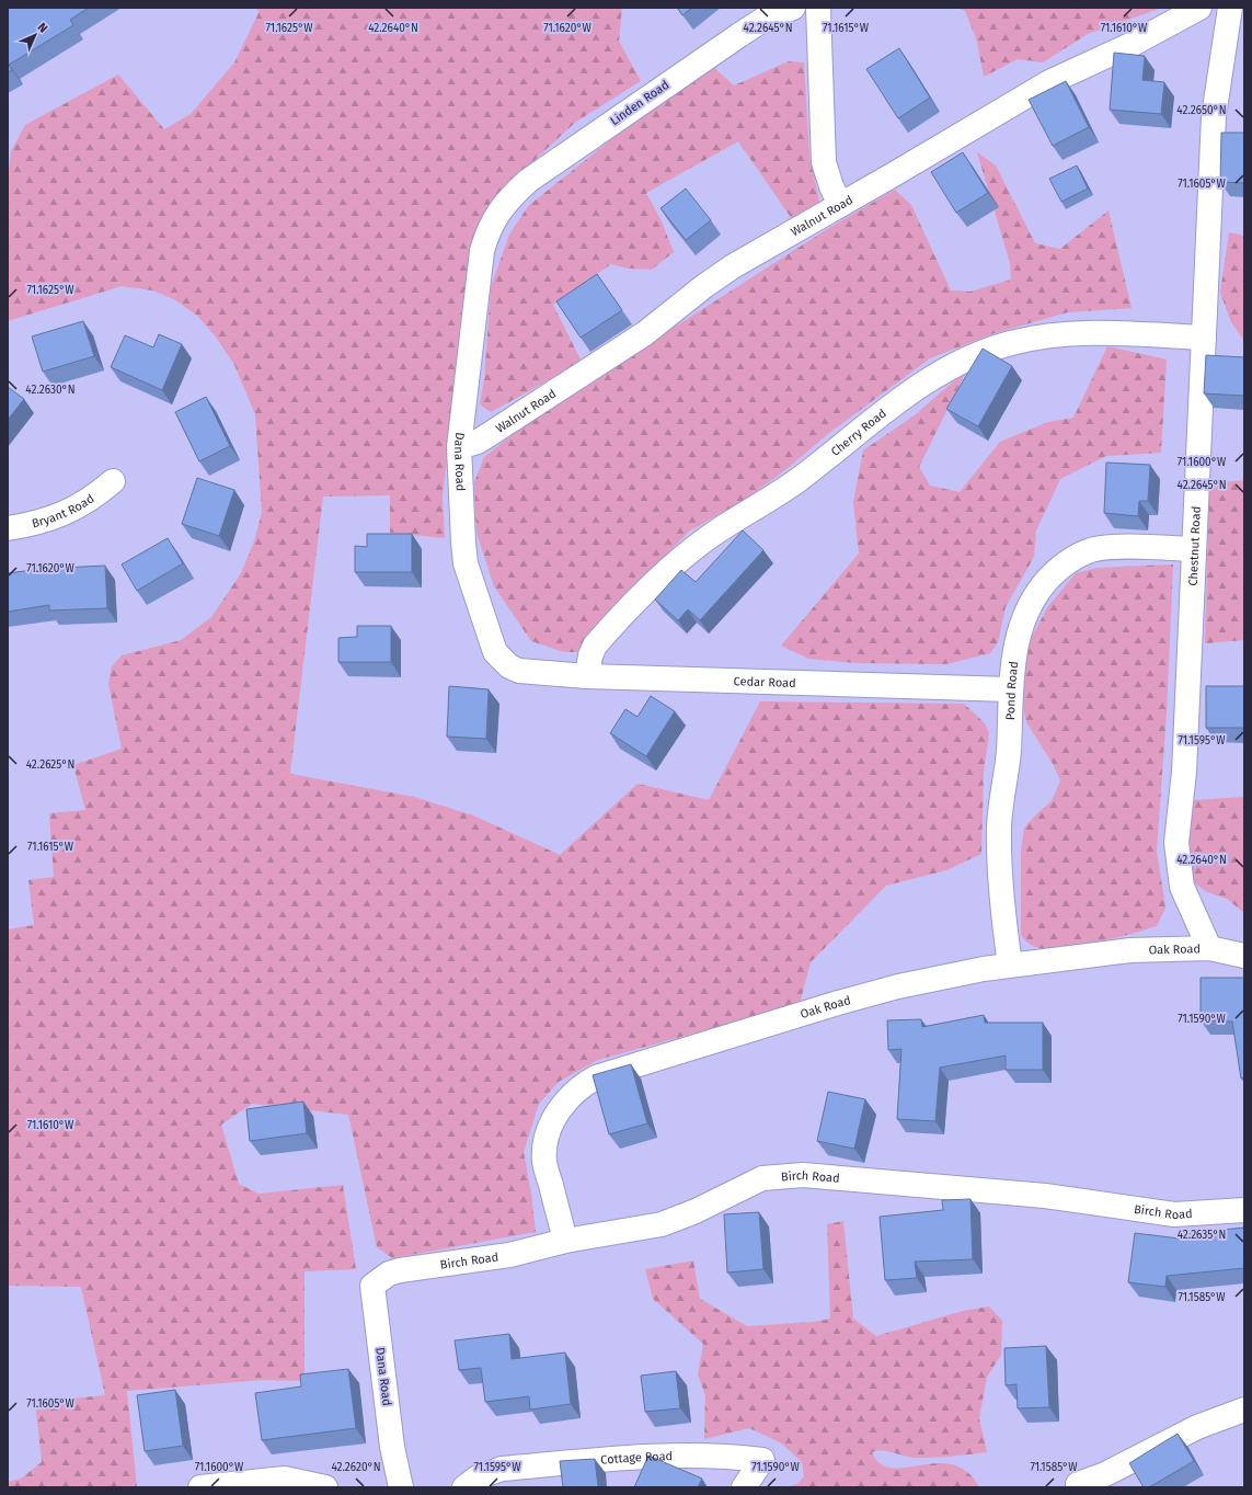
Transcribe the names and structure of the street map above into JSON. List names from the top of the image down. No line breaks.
{"streets":{"street":["Linden Road","Walnut Road","Cherry Road","Dana Road","Bryant Road","Chestnut Road","Cedar Road","Pond Road","Oak Road","Birch Road","Cottage Road"]},"crossings":[["Linden Road","Dana Road"],["Walnut Road","Dana Road"],["Cherry Road","Chestnut Road"],["Cherry Road","Cedar Road"],["Dana Road","Cedar Road"],["Dana Road","Birch Road"],["Chestnut Road","Pond Road"],["Chestnut Road","Oak Road"],["Cedar Road","Pond Road"],["Pond Road","Oak Road"],["Oak Road","Birch Road"]],"north":"top right","coordinates":["71.1625°W","42.2640°N","71.1620°W","42.2645°N","71.1615°W","71.1610°W","42.2650°N","71.1605°W","42.2630°N","71.1600°W","71.1595°W","42.2625°N","71.1590°W","42.2635°N","71.1585°W","42.2620°N"]}
